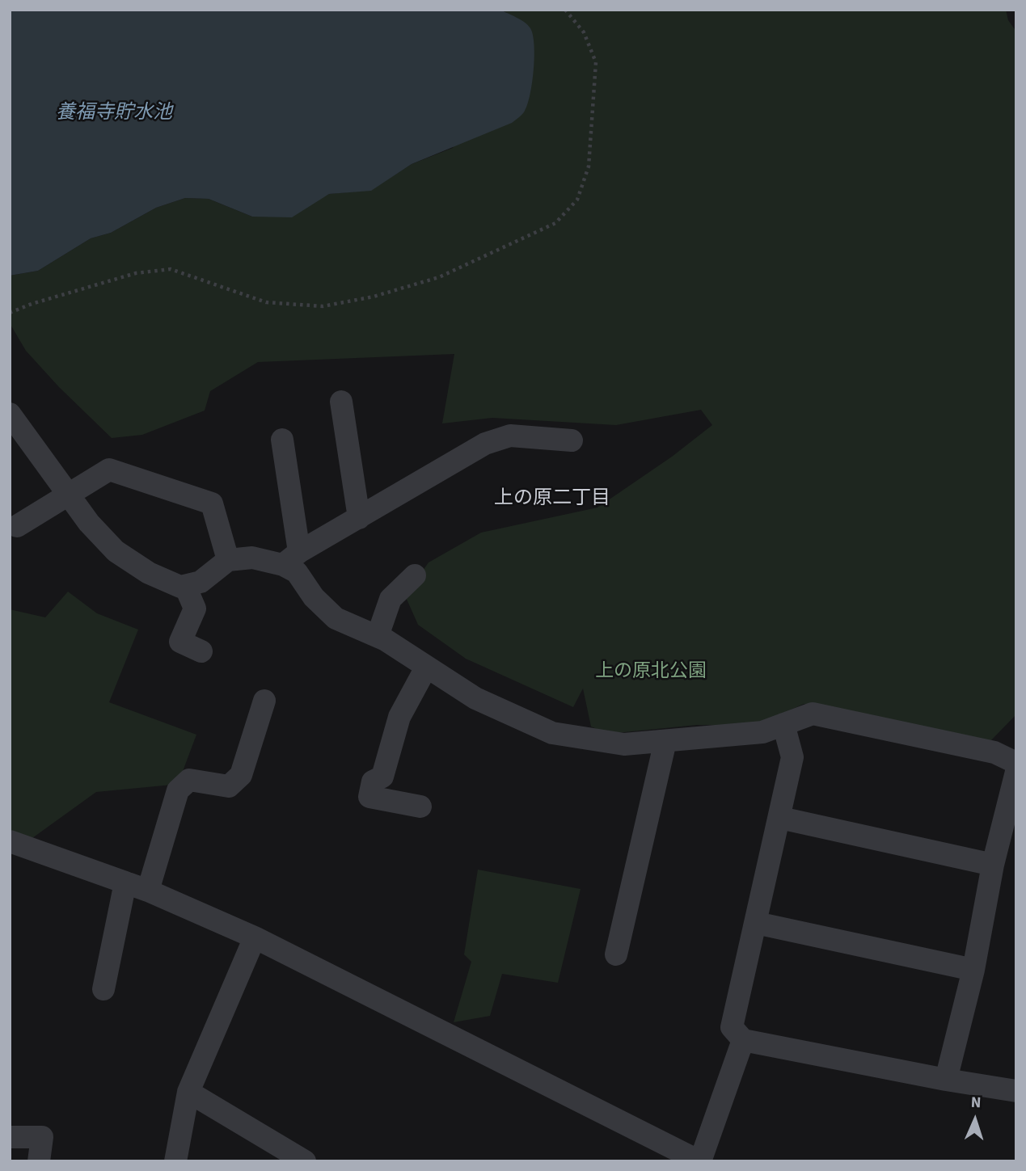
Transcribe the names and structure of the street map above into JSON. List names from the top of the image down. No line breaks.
{"districts":["上の原二丁目"],"water":["養福寺貯水池"],"parks":["上の原北公園"],"north":"top"}
